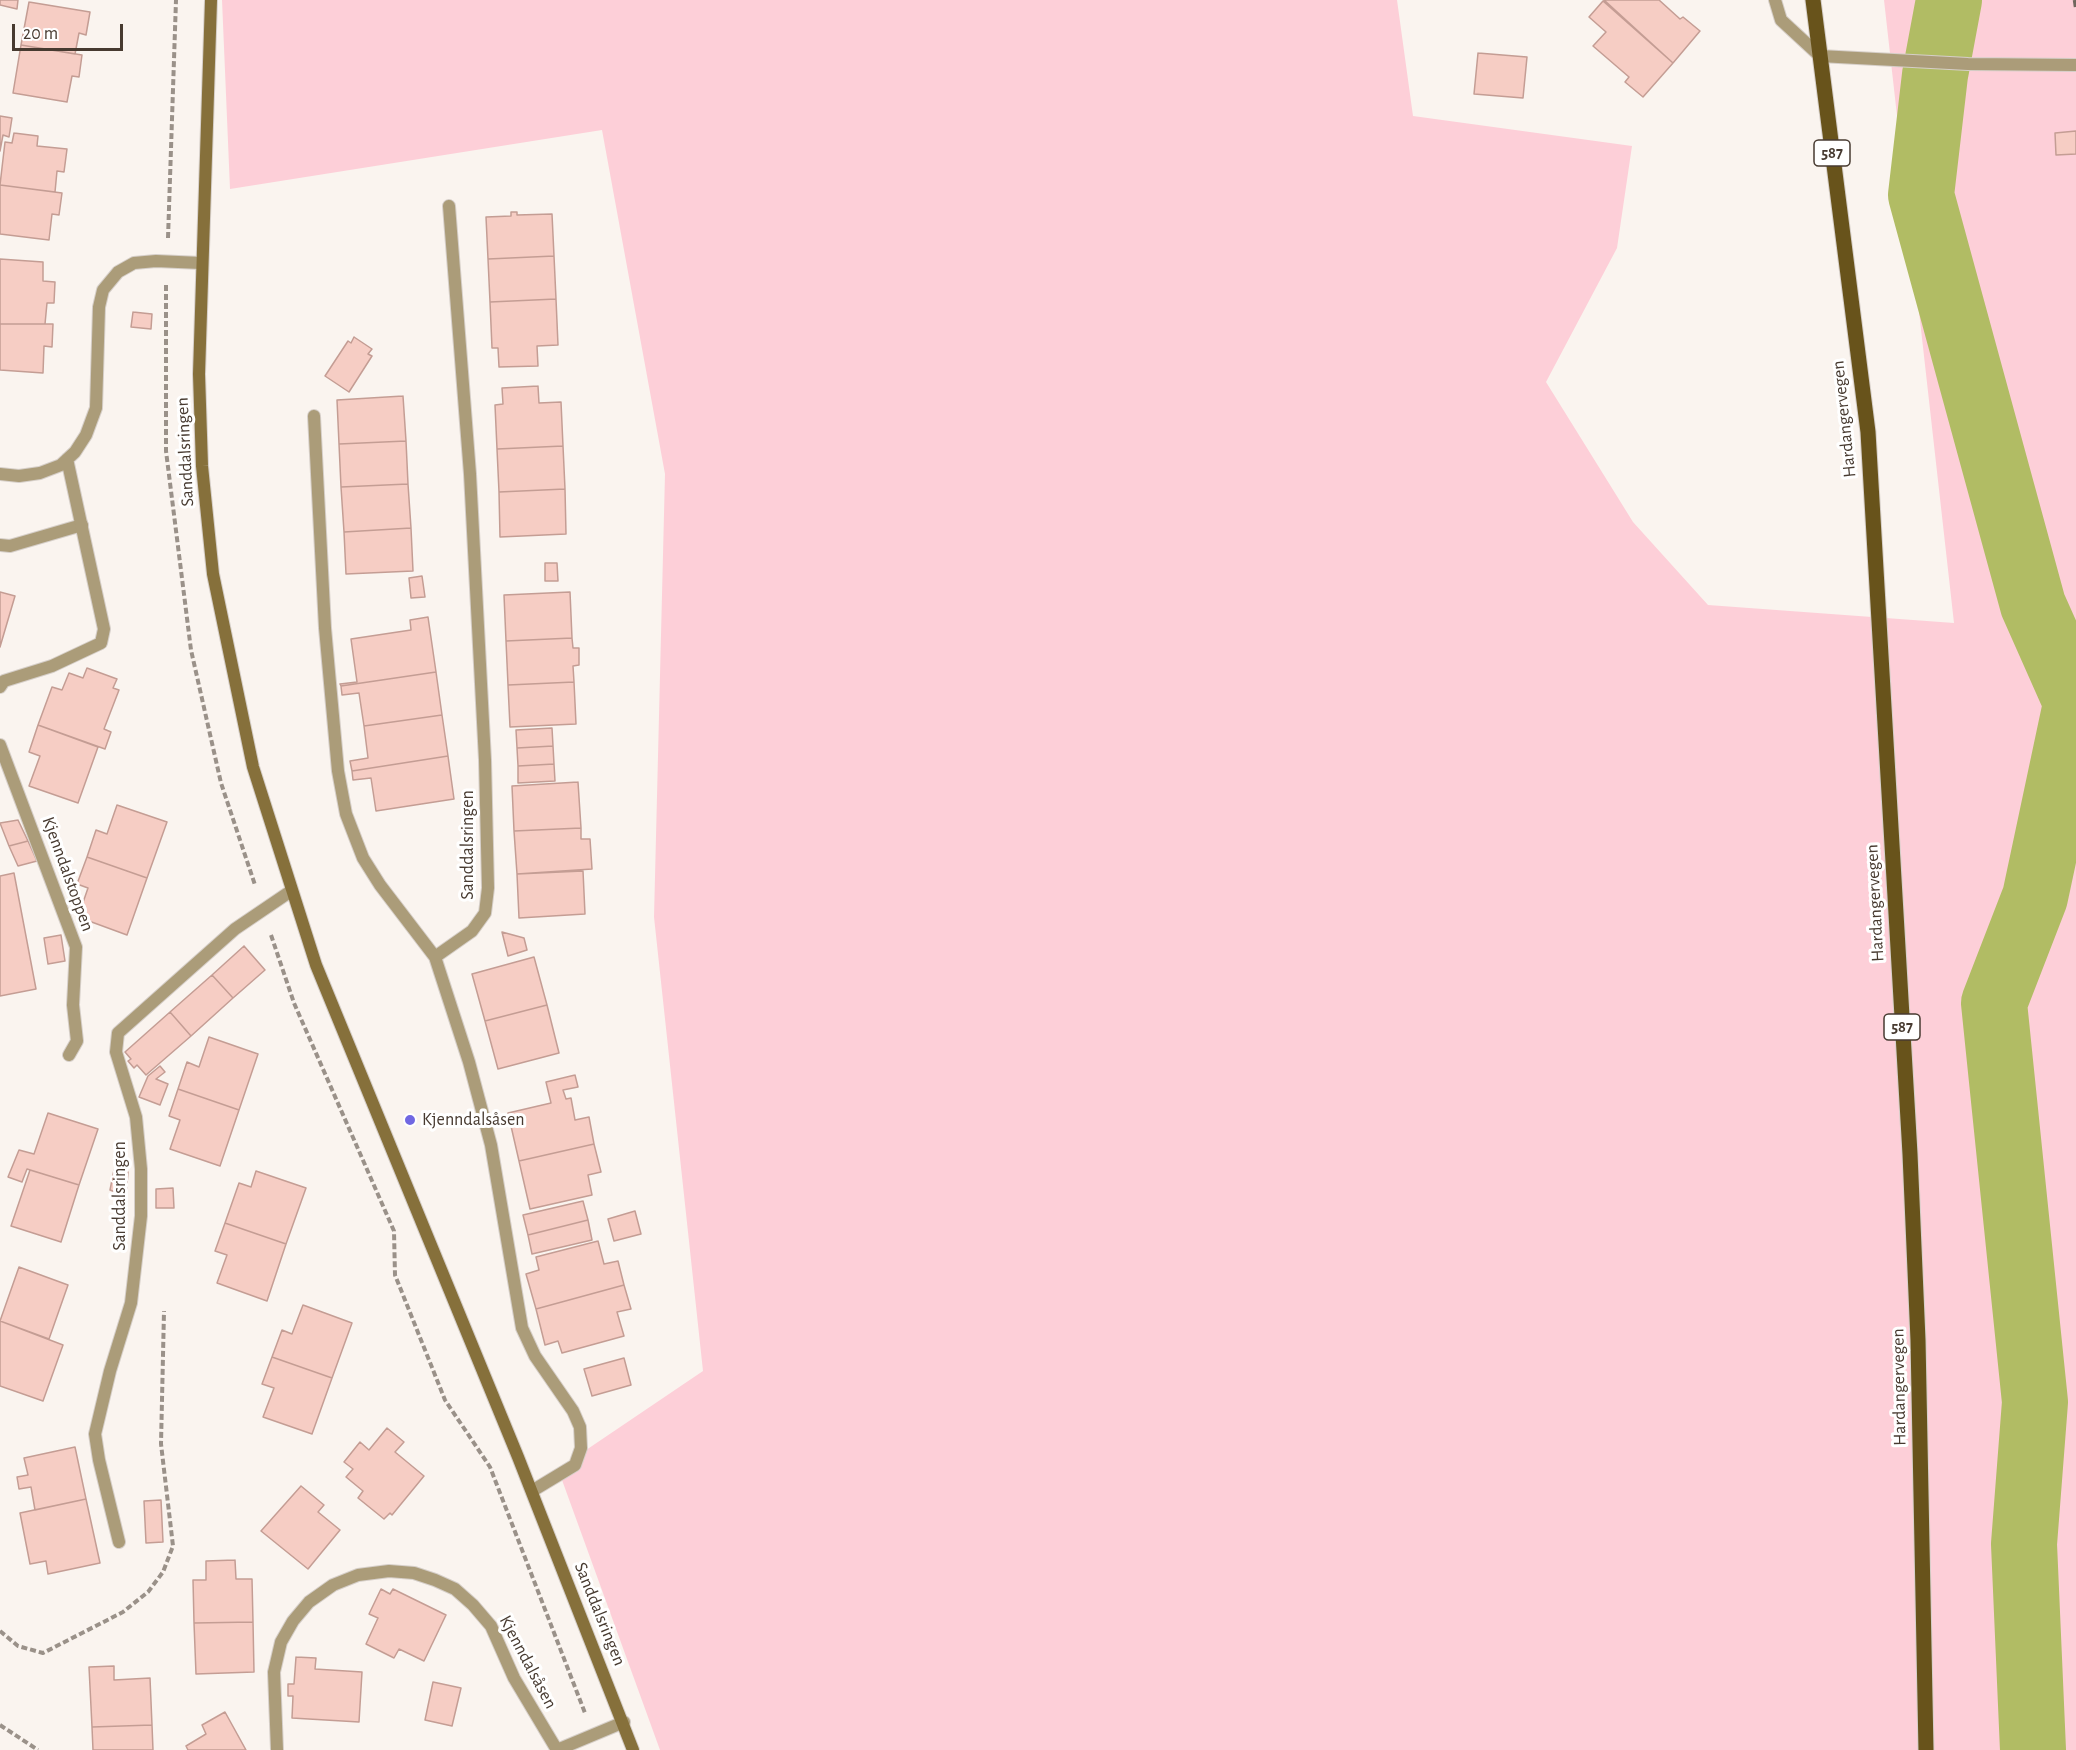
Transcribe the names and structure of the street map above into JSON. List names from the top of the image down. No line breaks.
{"streets":{"main road":["587","Hardangervegen","Sanddalsringen"],"street":["Kjenndalstoppen","Kjenndalsåsen"]},"crossings":[["Sanddalsringen","Kjenndalsåsen"]],"places":["Kjenndalsåsen"],"scale_bar":"20 m"}
